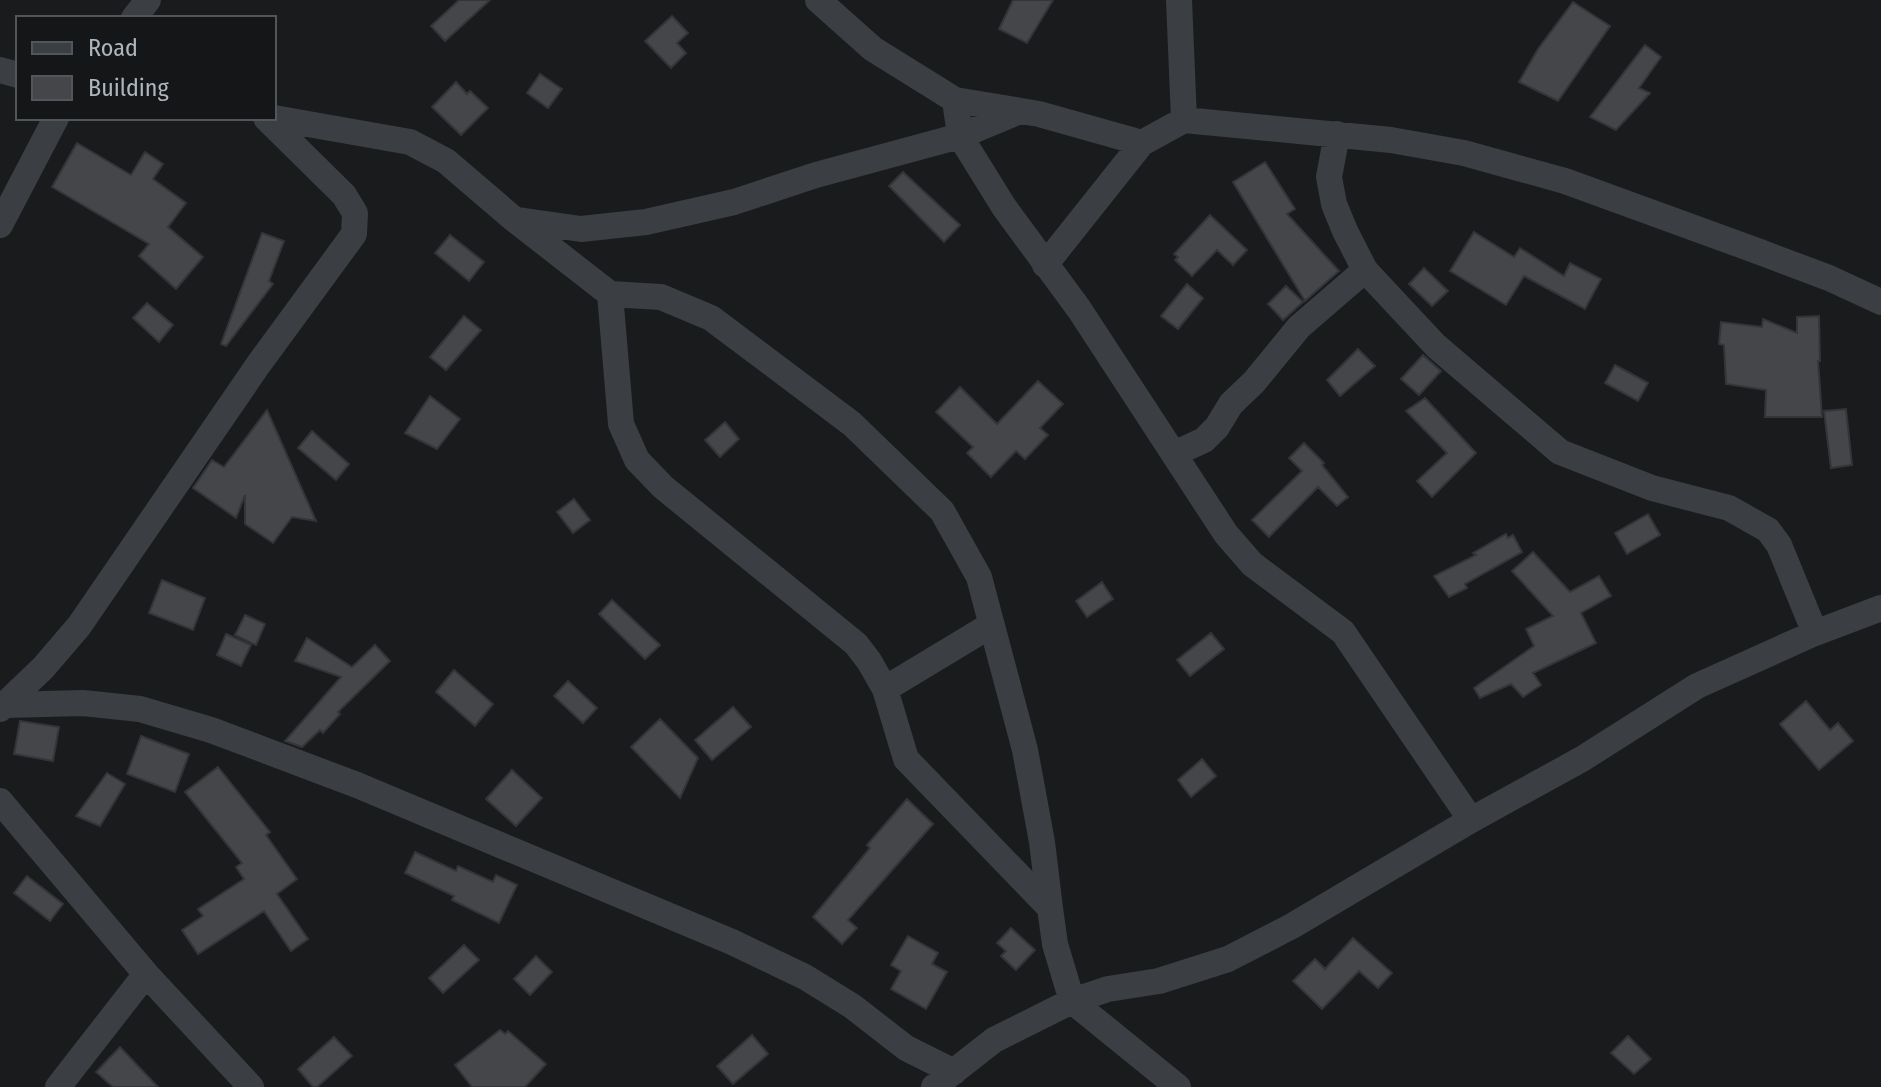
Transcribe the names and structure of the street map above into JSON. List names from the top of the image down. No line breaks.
{"legend":["Road","Building"]}
